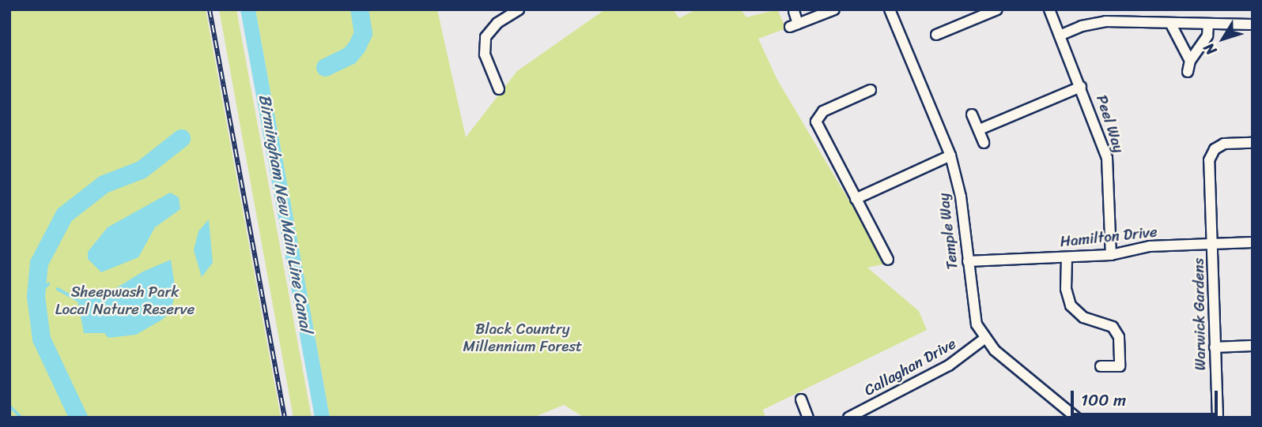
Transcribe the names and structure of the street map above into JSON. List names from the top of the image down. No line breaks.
{"streets":{"street":["Peel Way","Temple Way","Hamilton Drive","Warwick Gardens","Callaghan Drive"]},"crossings":[["Peel Way","Hamilton Drive"],["Temple Way","Hamilton Drive"],["Temple Way","Callaghan Drive"],["Hamilton Drive","Warwick Gardens"]],"water":["Birmingham New Main Line Canal"],"parks":["Sheepwash Park Local Nature Reserve","Black Country Millennium Forest"],"scale_bar":"100 m","north":"bottom left"}
